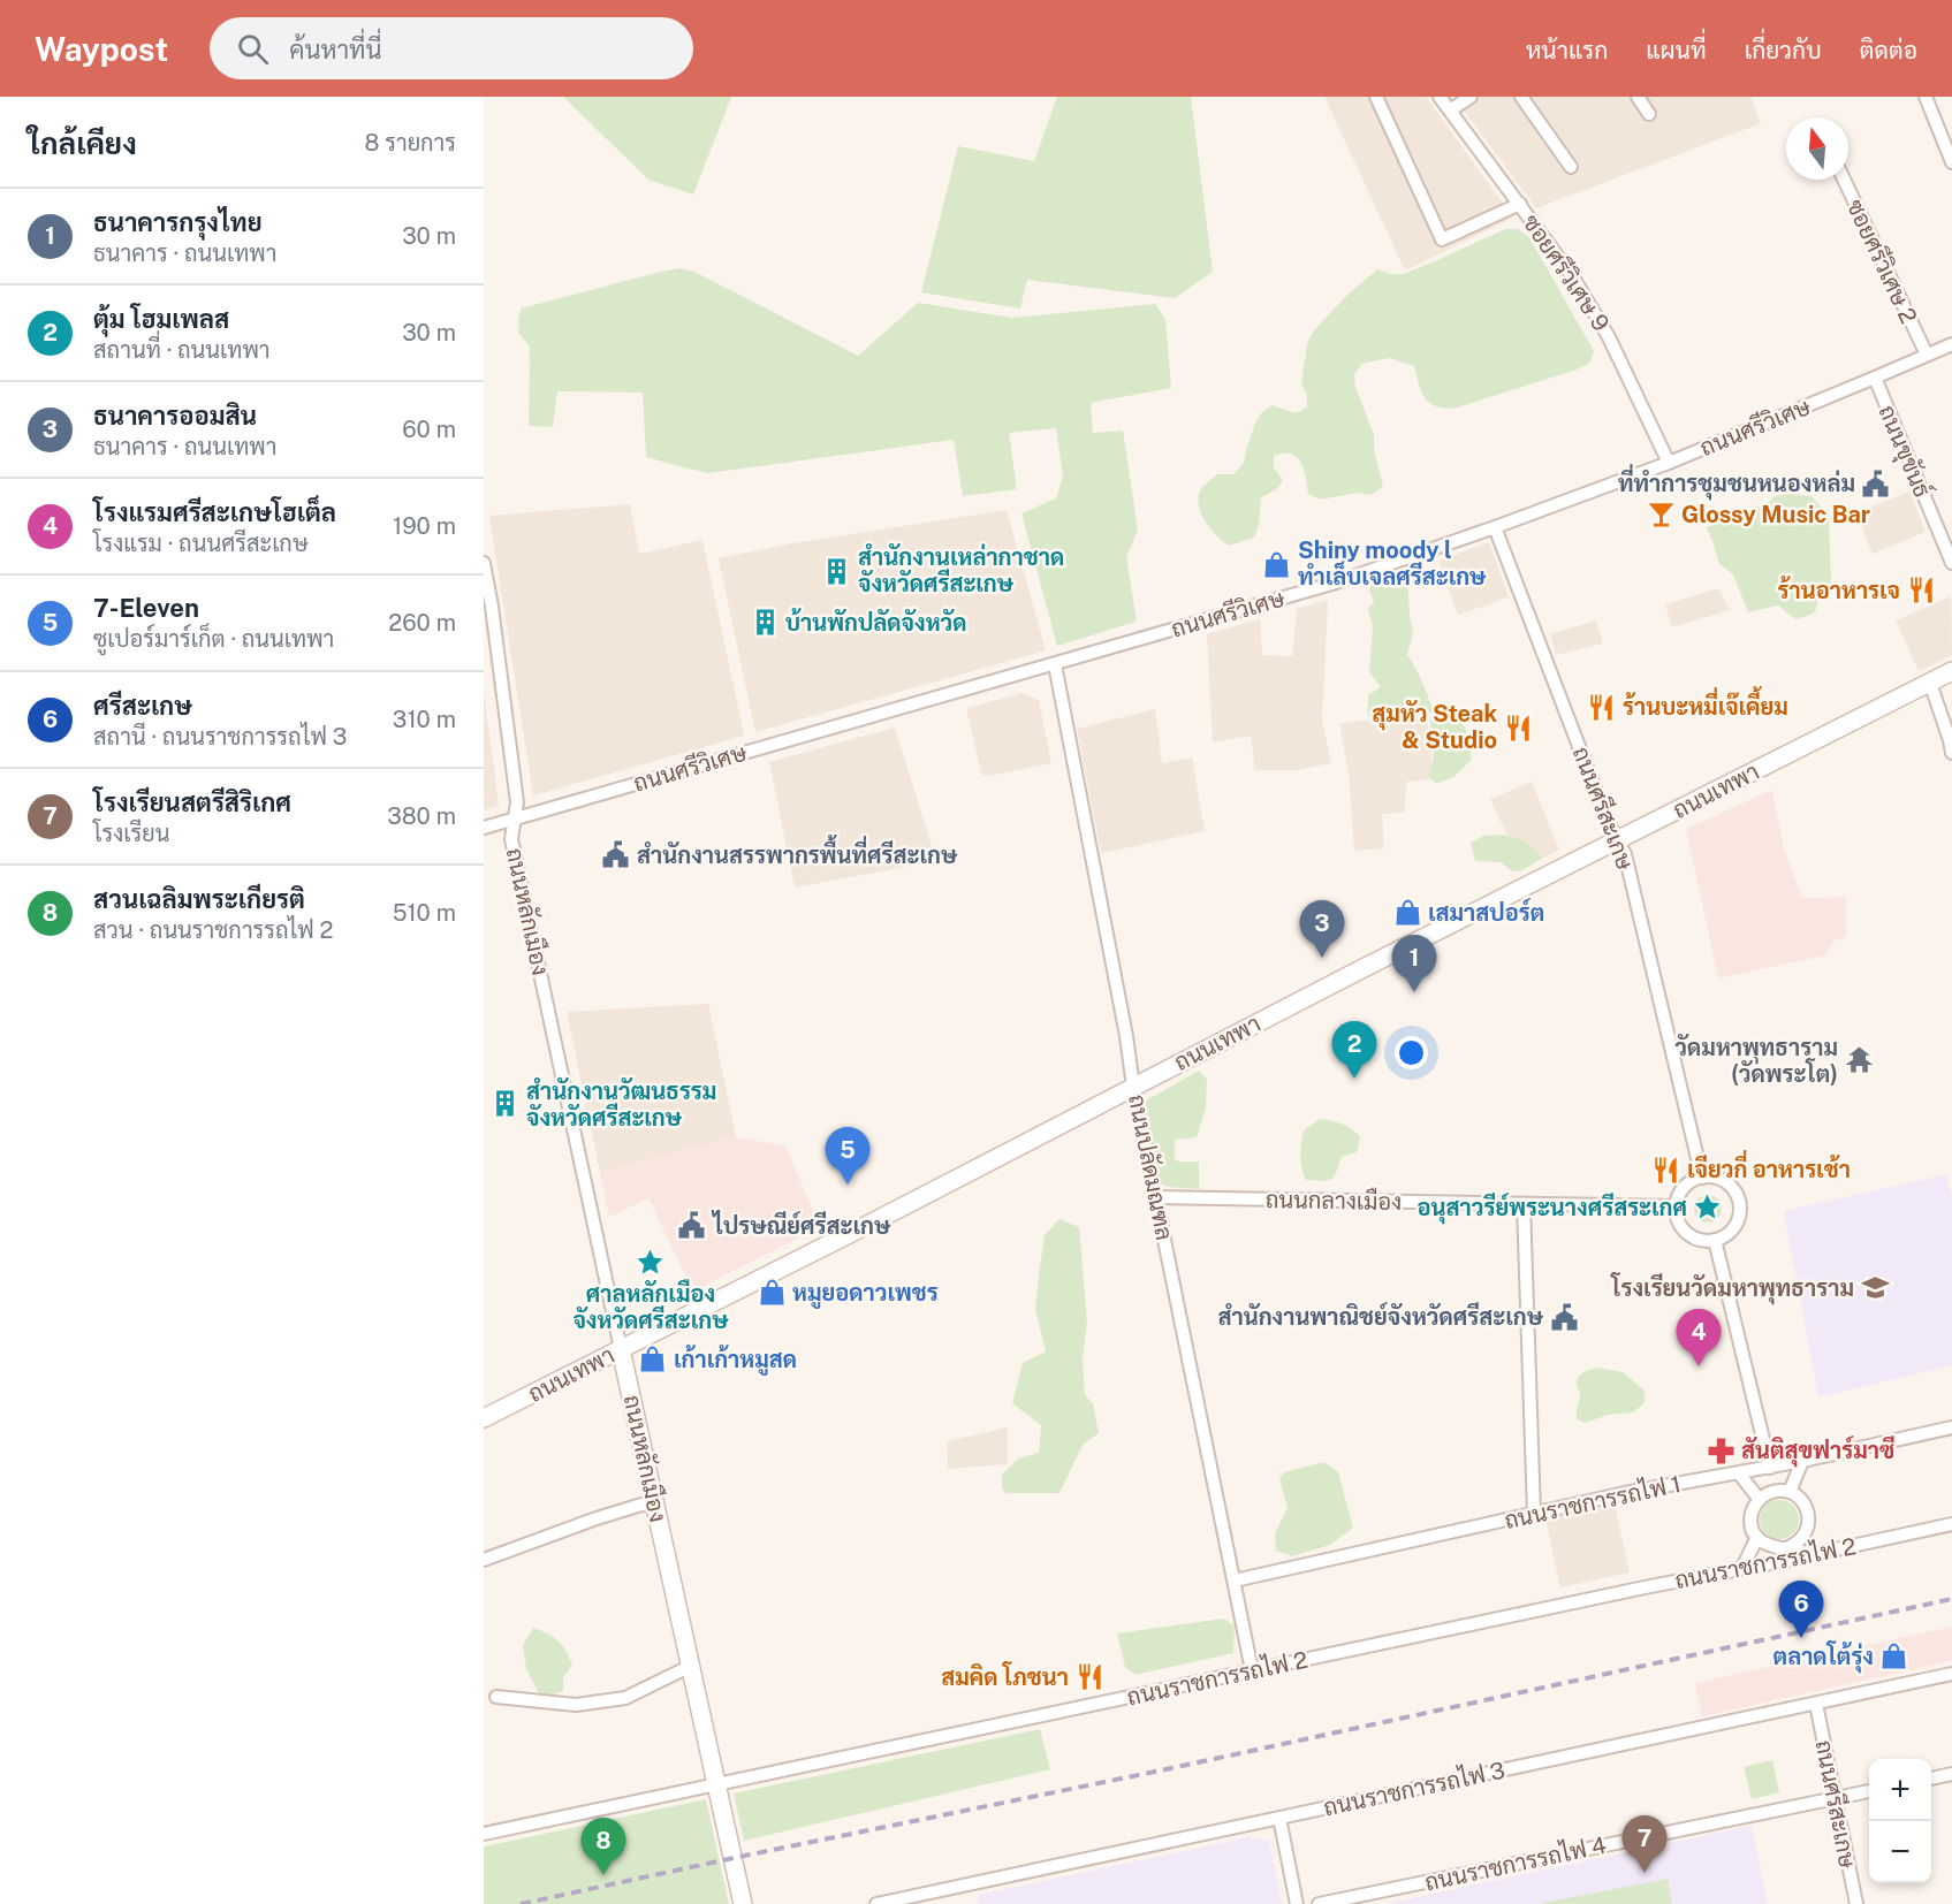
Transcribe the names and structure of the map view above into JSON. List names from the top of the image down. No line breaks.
{"streets":{"main road":["ถนนเทพา","ถนนหลักเมือง"],"street":["ซอยศรีวิเศษ 2","ซอยศรีวิเศษ 9","ถนนศรีวิเศษ","ถนนขุขันธ์","ถนนศรีสะเกษ","ถนนปลัดมณฑล","ถนนกลางเมือง","ถนนราชการรถไฟ 1","ถนนราชการรถไฟ 2","ถนนราชการรถไฟ 3","ถนนราชการรถไฟ 4"]},"crossings":[["ซอยศรีวิเศษ 2","ถนนศรีวิเศษ"],["ซอยศรีวิเศษ 9","ถนนศรีวิเศษ"],["ถนนศรีวิเศษ","ถนนขุขันธ์"],["ถนนศรีวิเศษ","ถนนศรีสะเกษ"],["ถนนศรีวิเศษ","ถนนหลักเมือง"],["ถนนศรีวิเศษ","ถนนปลัดมณฑล"],["ถนนเทพา","ถนนศรีสะเกษ"],["ถนนเทพา","ถนนหลักเมือง"],["ถนนเทพา","ถนนปลัดมณฑล"],["ถนนศรีสะเกษ","ถนนกลางเมือง"],["ถนนศรีสะเกษ","ถนนราชการรถไฟ 3"],["ถนนศรีสะเกษ","ถนนราชการรถไฟ 4"],["ถนนหลักเมือง","ถนนราชการรถไฟ 2"],["ถนนปลัดมณฑล","ถนนกลางเมือง"],["ถนนปลัดมณฑล","ถนนราชการรถไฟ 1"],["ถนนปลัดมณฑล","ถนนราชการรถไฟ 2"]],"places":{"public building":["ที่ทำการชุมชนหนองหล่ม","สำนักงานสรรพากรพื้นที่ศรีสะเกษ","ไปรษณีย์ศรีสะเกษ","สำนักงานพาณิชย์จังหวัดศรีสะเกษ"],"bar":["Glossy Music Bar"],"shop":["Shiny moody l ทำเล็บเจลศรีสะเกษ","เสมาสปอร์ต","หมูยอดาวเพชร","เก้าเก้าหมูสด","ตลาดโต้รุ่ง"],"building":["สำนักงานเหล่ากาชาด จังหวัดศรีสะเกษ","บ้านพักปลัดจังหวัด","สำนักงานวัฒนธรรม จังหวัดศรีสะเกษ"],"restaurant":["ร้านอาหารเจ","ร้านบะหมี่เจ๊เคี้ยม","สุมหัว Steak & Studio","เจียวกี่ อาหารเช้า","สมคิด โภชนา"],"temple":["วัดมหาพุทธาราม (วัดพระโต)"],"place":["อนุสาวรีย์พระนางศรีสระเกศ","ศาลหลักเมือง จังหวัดศรีสะเกษ"],"school or university":["โรงเรียนวัดมหาพุทธาราม"],"pharmacy":["สันติสุขฟาร์มาซี"]},"north":"top","page":{"header":"Waypost","search":"ค้นหาที่นี่","nav":["หน้าแรก","แผนที่","เกี่ยวกับ","ติดต่อ"],"heading":["ใกล้เคียง","8 รายการ"],"list":[{"mark":"1","name":"ธนาคารกรุงไทย","note":"ธนาคาร · ถนนเทพา","value":"30 m"},{"mark":"2","name":"ตุ้ม โฮมเพลส","note":"สถานที่ · ถนนเทพา","value":"30 m"},{"mark":"3","name":"ธนาคารออมสิน","note":"ธนาคาร · ถนนเทพา","value":"60 m"},{"mark":"4","name":"โรงแรมศรีสะเกษโฮเต็ล","note":"โรงแรม · ถนนศรีสะเกษ","value":"190 m"},{"mark":"5","name":"7-Eleven","note":"ซูเปอร์มาร์เก็ต · ถนนเทพา","value":"260 m"},{"mark":"6","name":"ศรีสะเกษ","note":"สถานี · ถนนราชการรถไฟ 3","value":"310 m"},{"mark":"7","name":"โรงเรียนสตรีสิริเกศ","note":"โรงเรียน","value":"380 m"},{"mark":"8","name":"สวนเฉลิมพระเกียรติ","note":"สวน · ถนนราชการรถไฟ 2","value":"510 m"}],"pins":["3","1","2","5","4","6","7","8"],"map_buttons":["+","−"]}}
